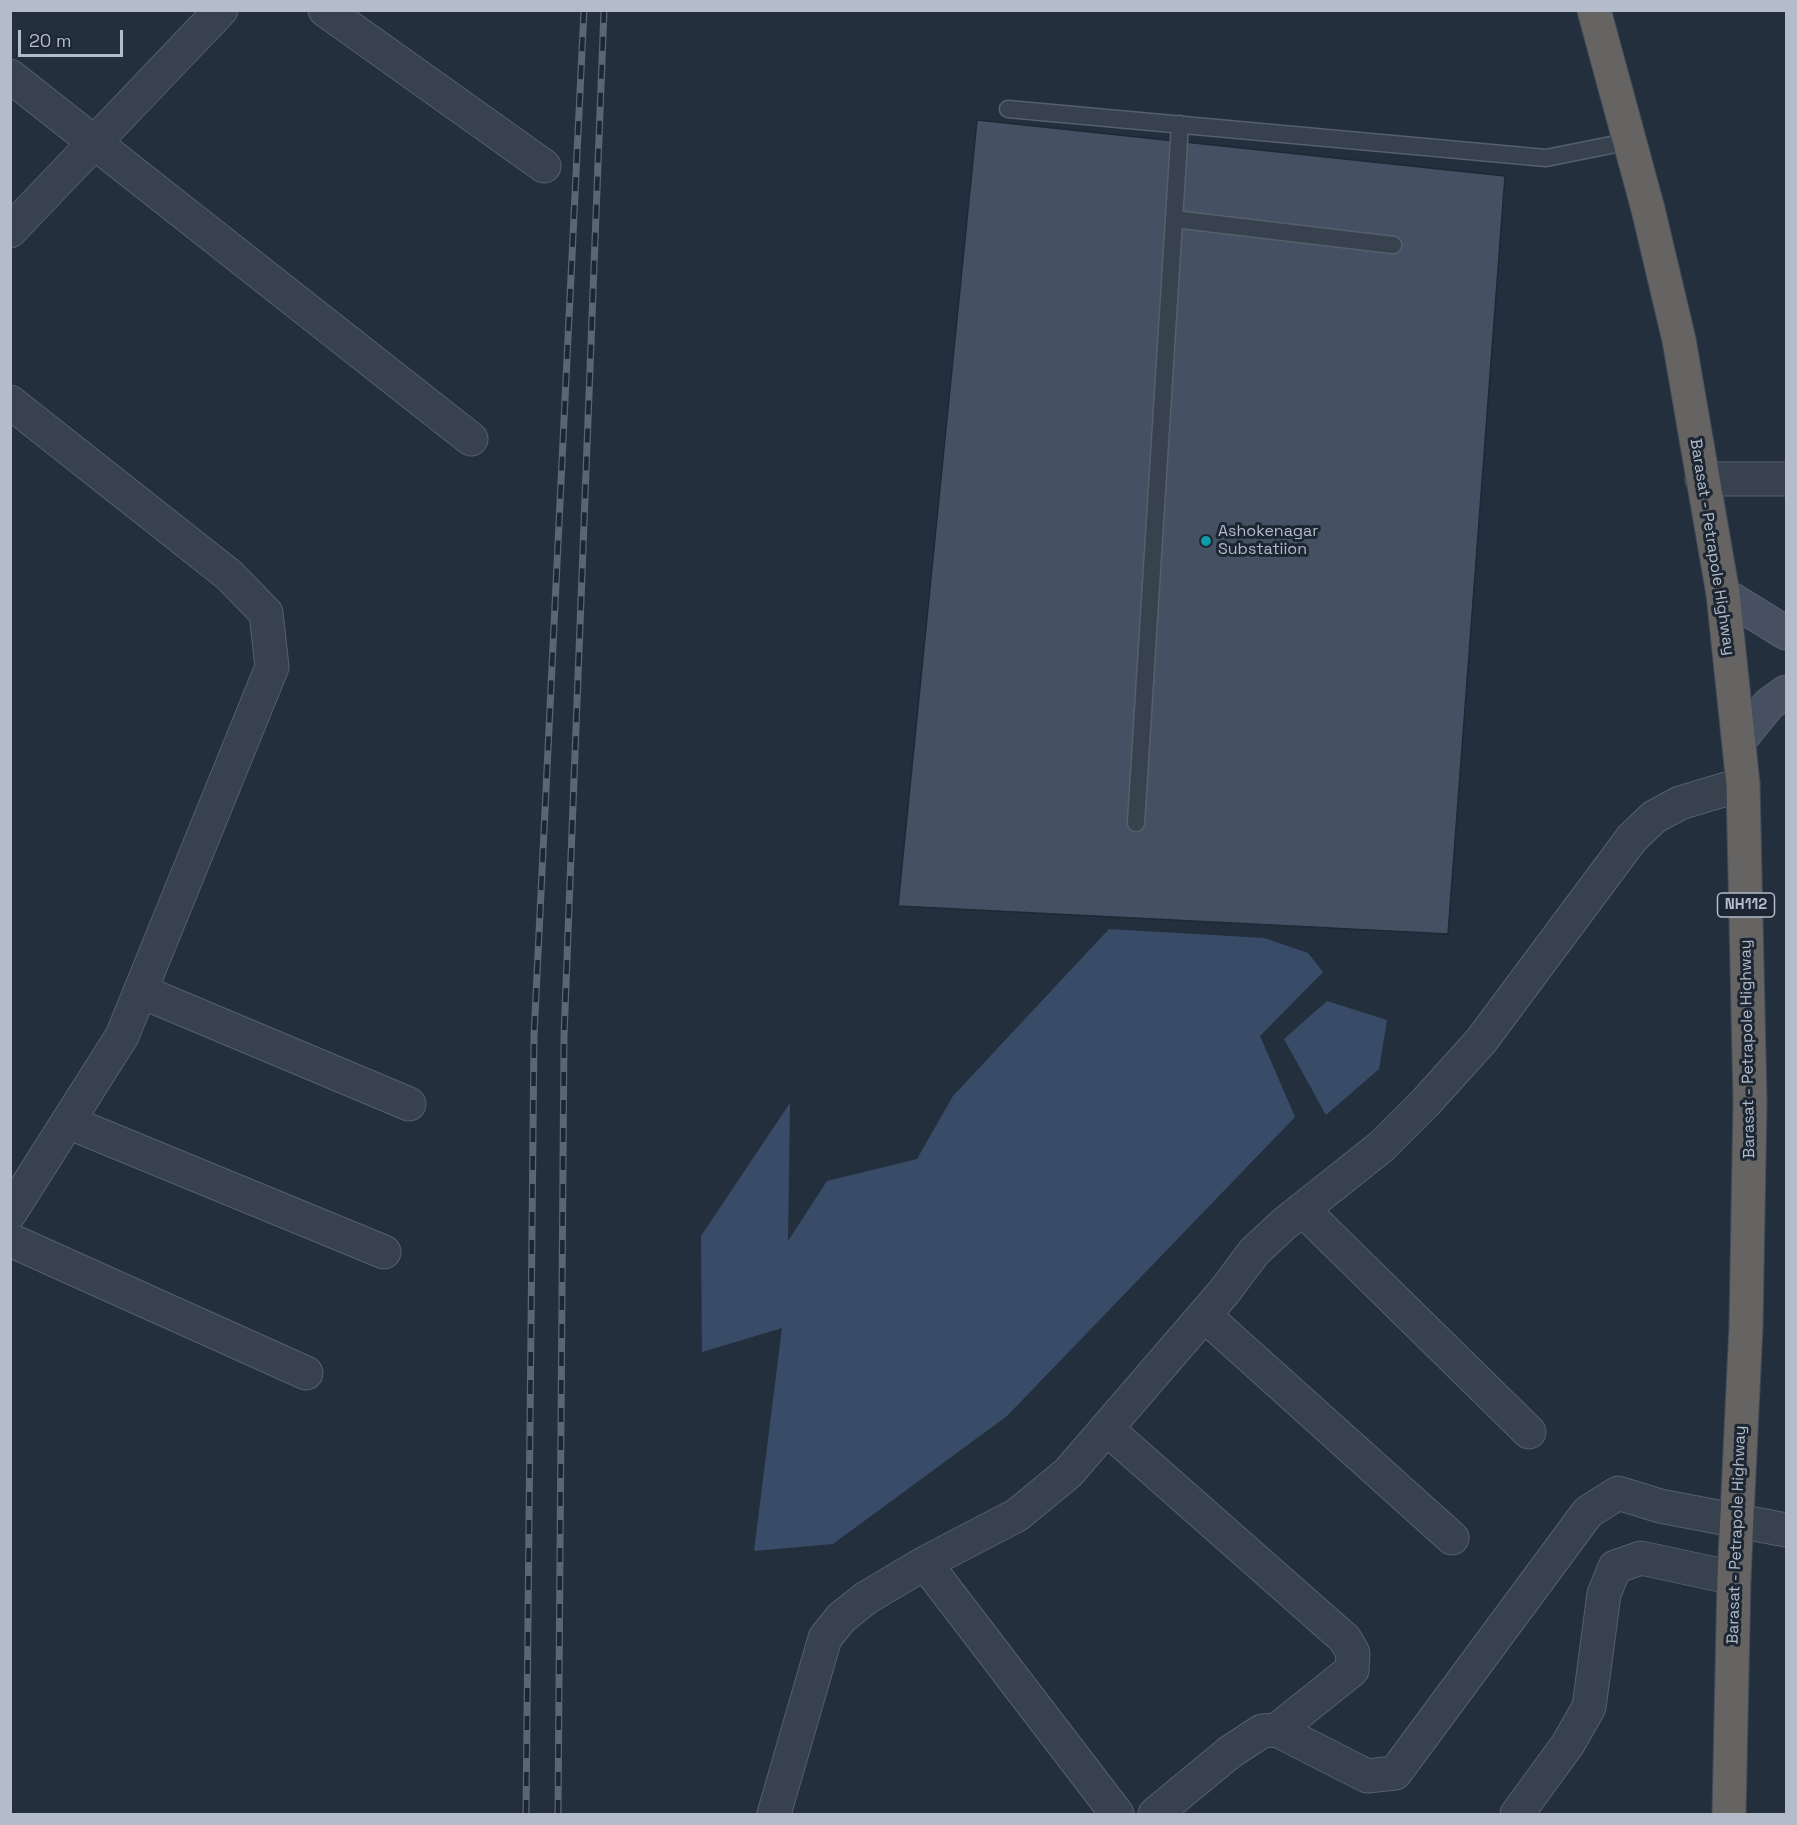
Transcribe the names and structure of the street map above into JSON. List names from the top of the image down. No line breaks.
{"streets":{"highway":["Barasat - Petrapole Highway","NH112"]},"places":["Ashokenagar Substatiion"],"scale_bar":"20 m"}
